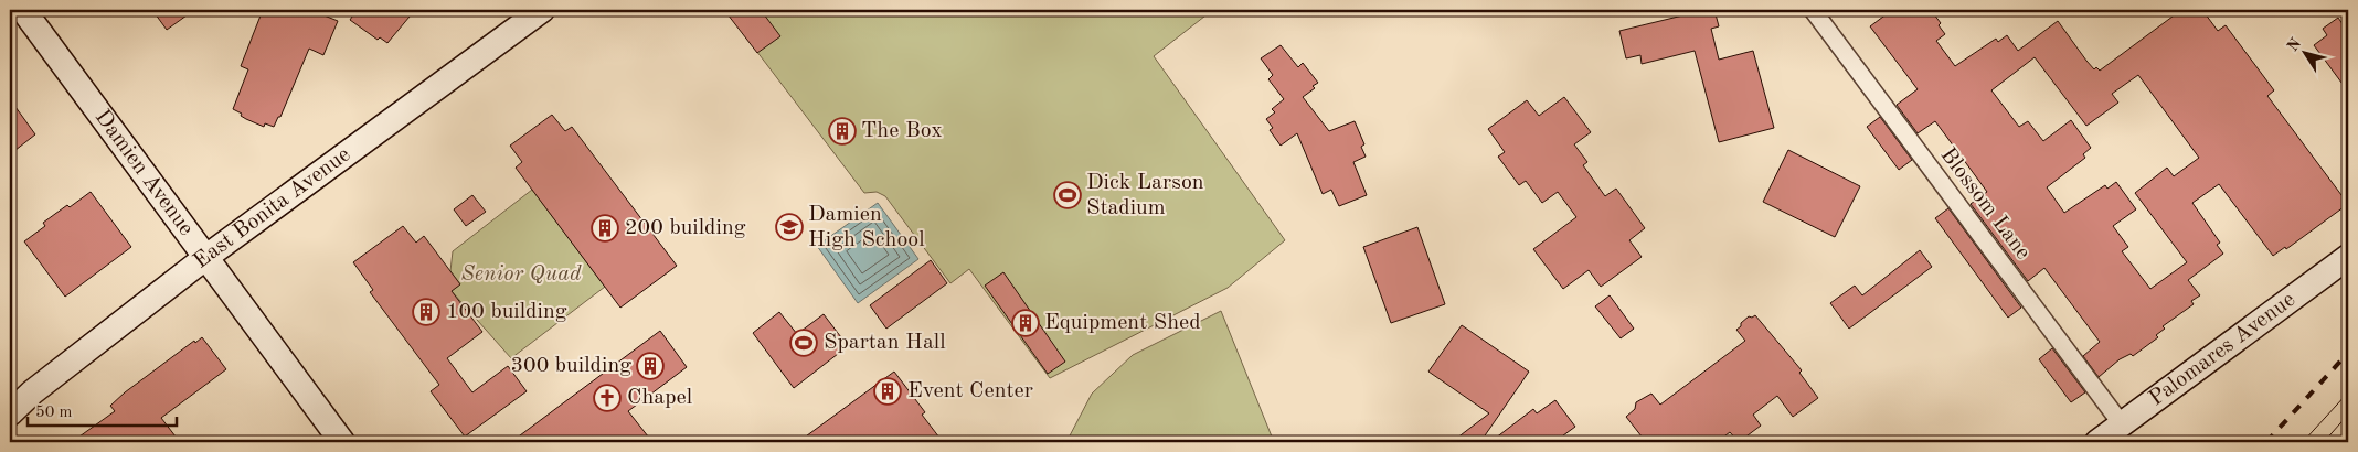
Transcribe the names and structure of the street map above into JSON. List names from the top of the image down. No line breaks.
{"streets":{"main road":["Damien Avenue","East Bonita Avenue","Palomares Avenue"],"street":["Blossom Lane"]},"crossings":[["Damien Avenue","East Bonita Avenue"],["Blossom Lane","Palomares Avenue"]],"parks":["Senior Quad"],"places":{"building":["The Box","200 building","100 building","Equipment Shed","300 building","Event Center"],"sports":["Dick Larson Stadium","Spartan Hall"],"school or university":["Damien High School"],"church":["Chapel"]},"scale_bar":"50 m","north":"top left"}
